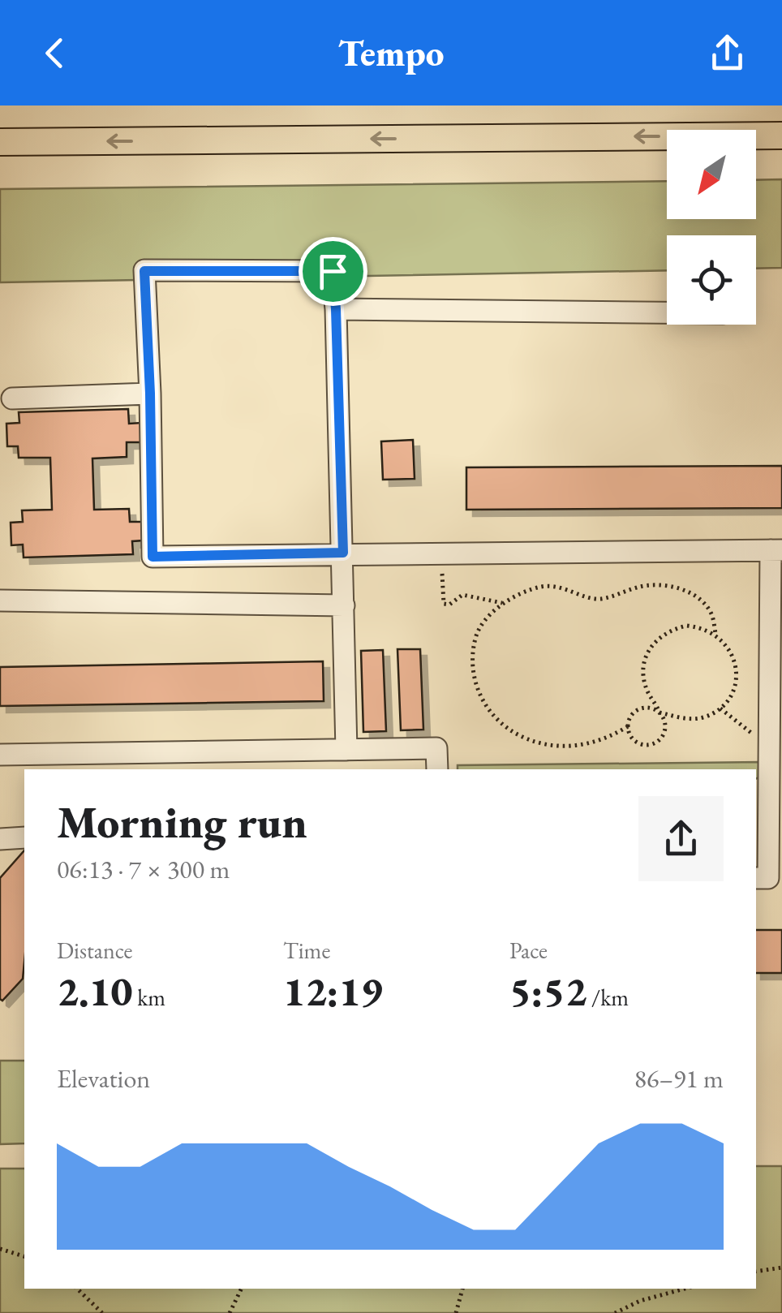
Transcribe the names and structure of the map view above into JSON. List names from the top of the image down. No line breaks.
{"north":"bottom left","page":{"header":"Tempo","heading":["Morning run","06:13 · 7 × 300 m"],"stats":[["Distance","2.10 km"],["Time","12:19"],["Pace","5:52 /km"]],"chart":["Elevation","86–91 m"]}}
